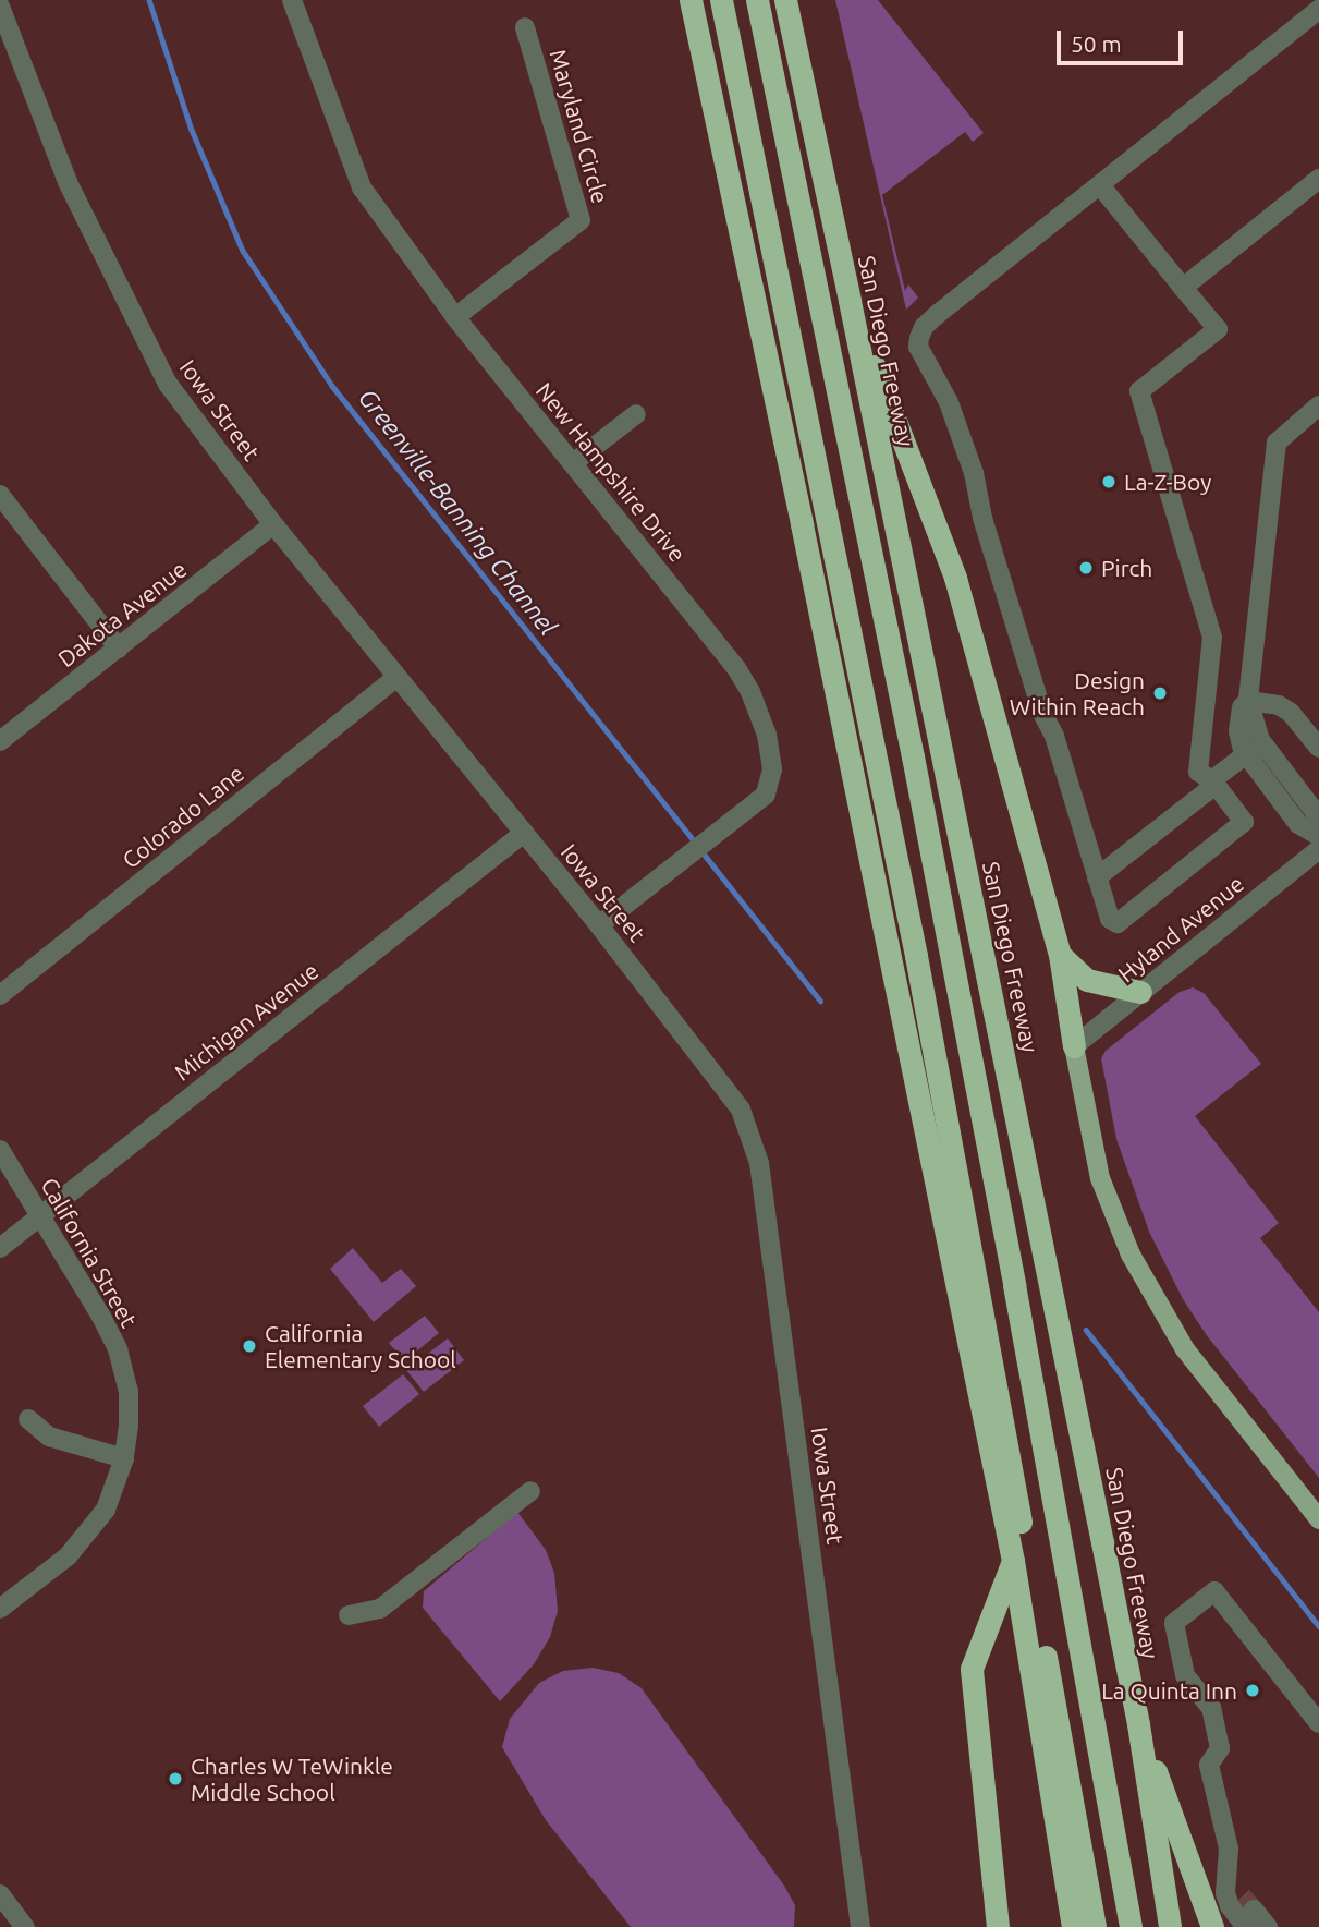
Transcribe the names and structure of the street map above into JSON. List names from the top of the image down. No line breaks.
{"streets":{"highway":["San Diego Freeway"],"street":["Maryland Circle","Iowa Street","New Hampshire Drive","Dakota Avenue","Colorado Lane","Hyland Avenue","Michigan Avenue","California Street"]},"crossings":[["Maryland Circle","New Hampshire Drive"],["Iowa Street","New Hampshire Drive"],["Iowa Street","Dakota Avenue"],["Iowa Street","Colorado Lane"],["Iowa Street","Michigan Avenue"],["Michigan Avenue","California Street"]],"water":["Greenville-Banning Channel"],"places":["La-Z-Boy","Pirch","Design Within Reach","California Elementary School","La Quinta Inn","Charles W TeWinkle Middle School"],"scale_bar":"50 m"}
